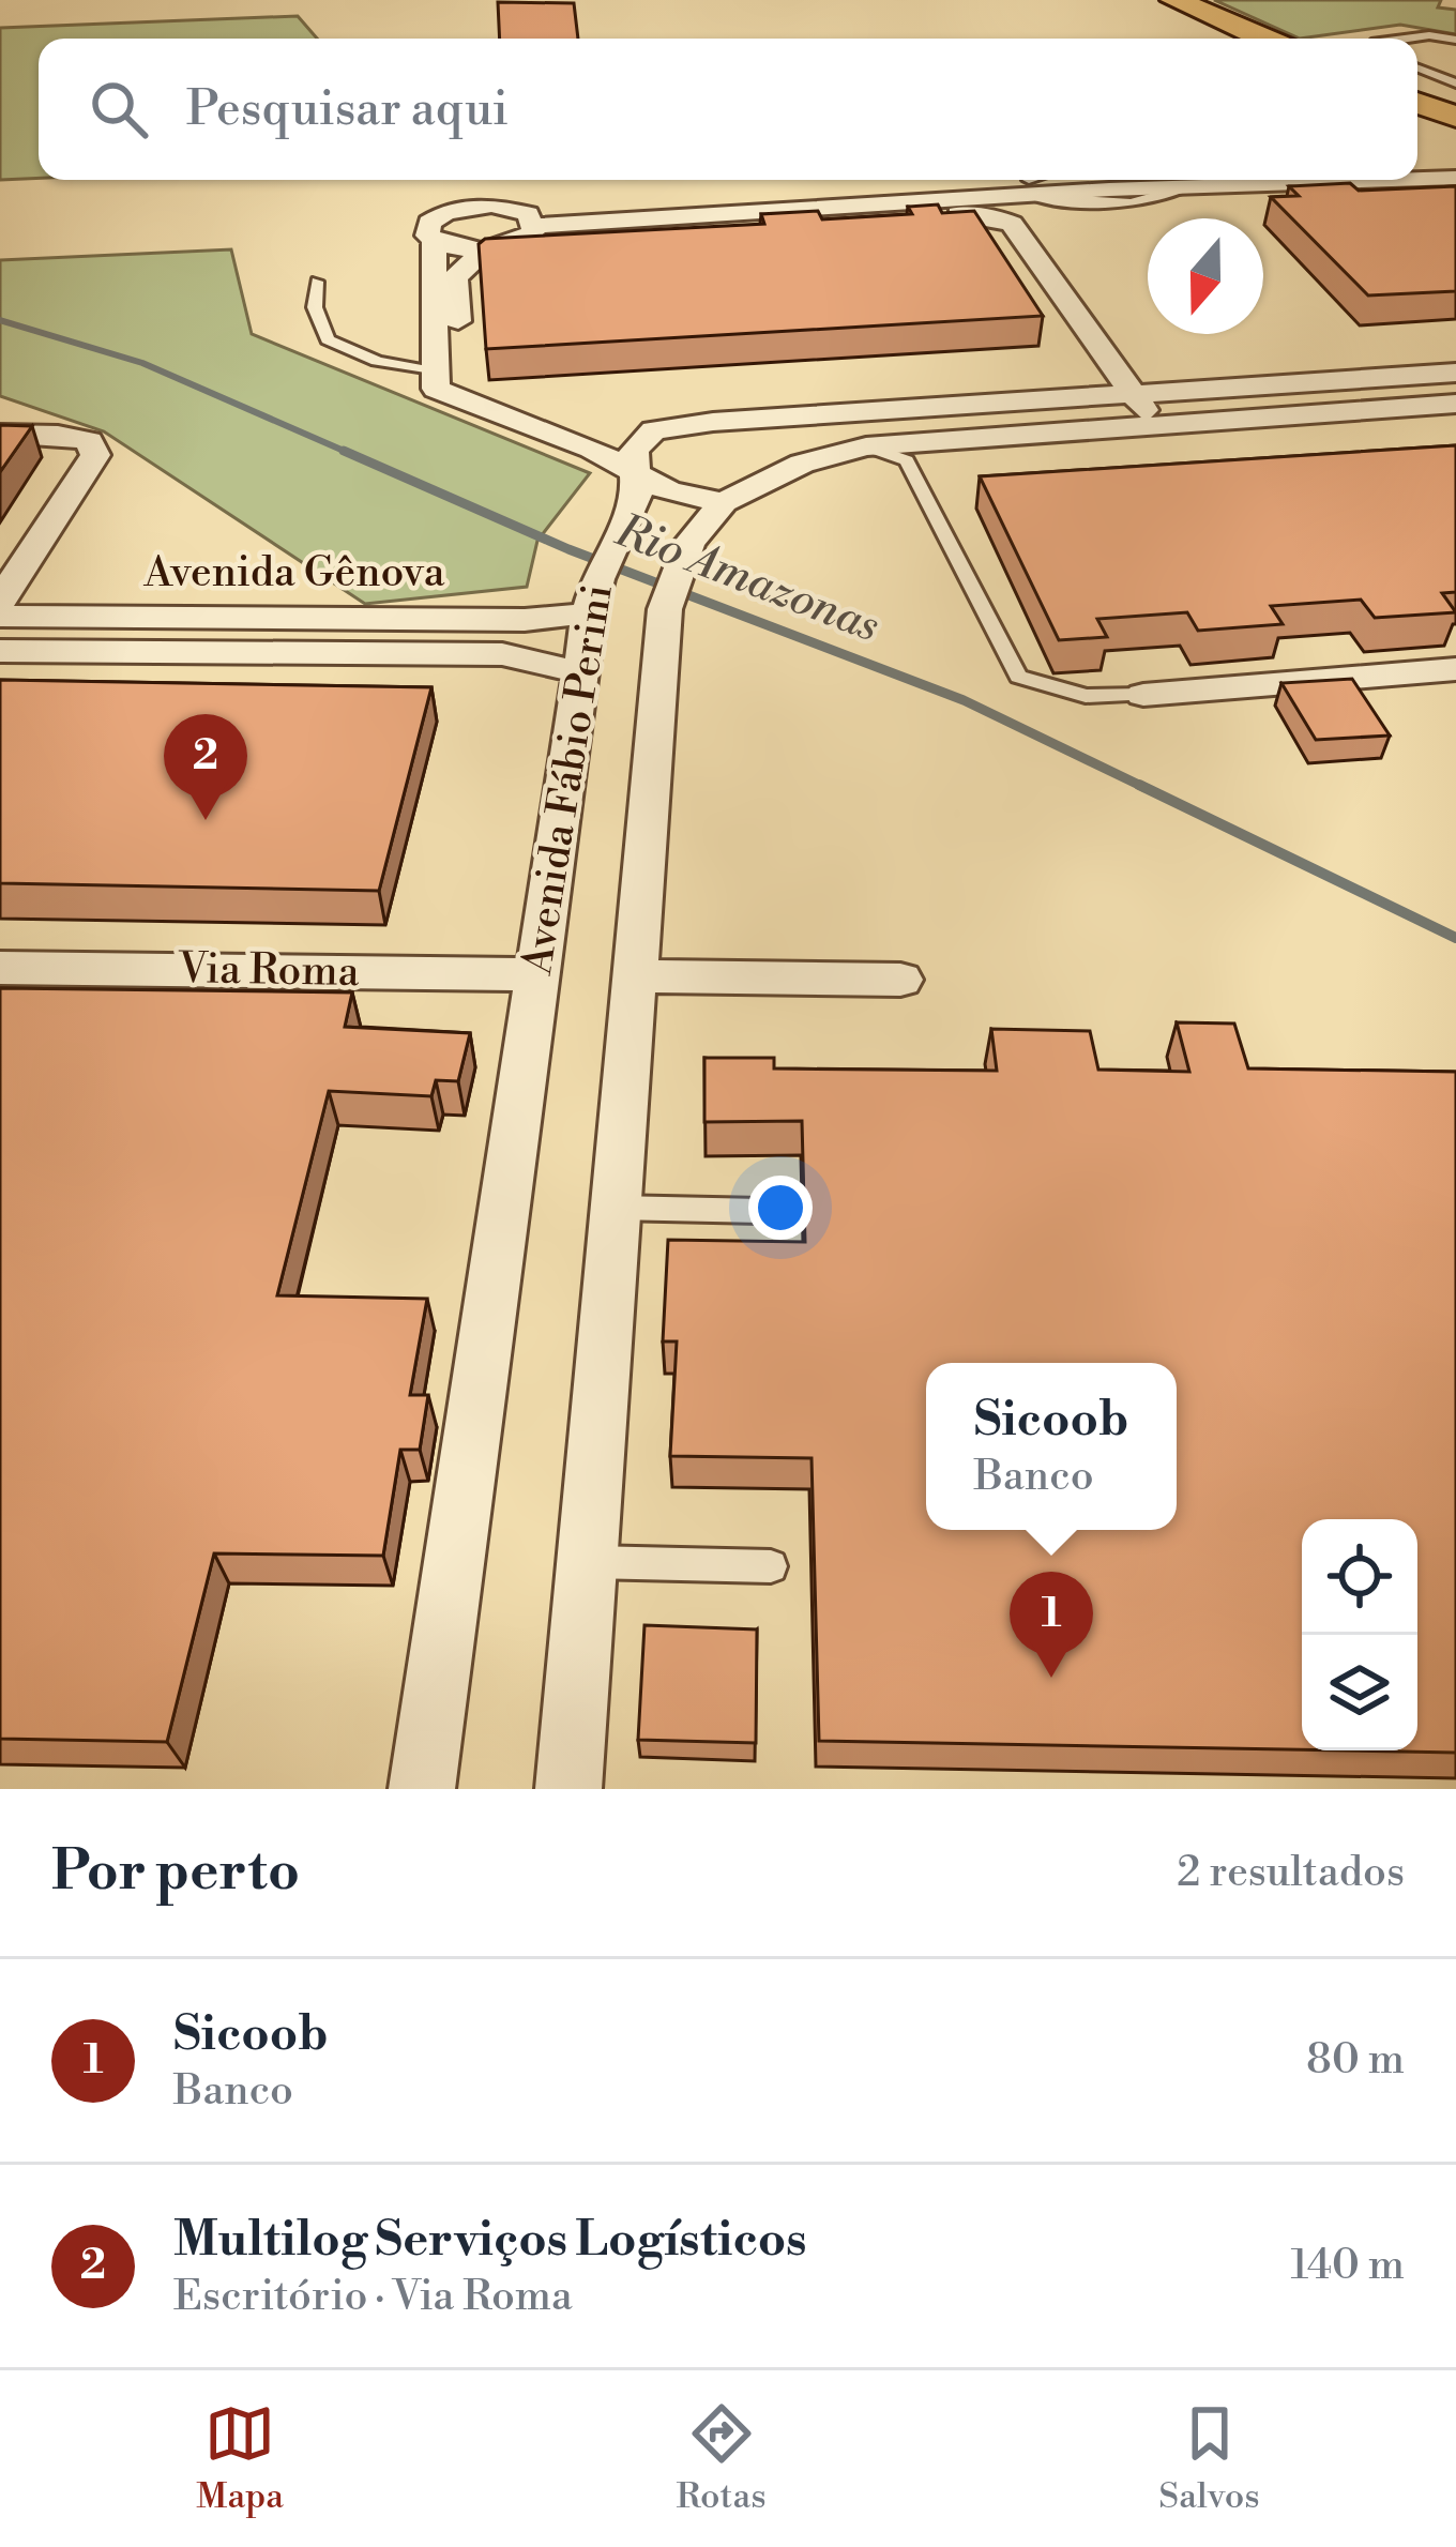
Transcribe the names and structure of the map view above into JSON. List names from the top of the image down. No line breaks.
{"streets":{"street":["Avenida Gênova","Avenida Fábio Perini","Via Roma"]},"crossings":[["Avenida Gênova","Avenida Fábio Perini"],["Avenida Fábio Perini","Via Roma"]],"water":["Rio Amazonas"],"north":"bottom","page":{"search":"Pesquisar aqui","pins":["2","1"],"popup":["Sicoob","Banco"],"heading":["Por perto","2 resultados"],"list":[{"mark":"1","name":"Sicoob","note":"Banco","value":"80 m"},{"mark":"2","name":"Multilog Serviços Logísticos","note":"Escritório · Via Roma","value":"140 m"}],"nav":["Mapa","Rotas","Salvos"]}}
